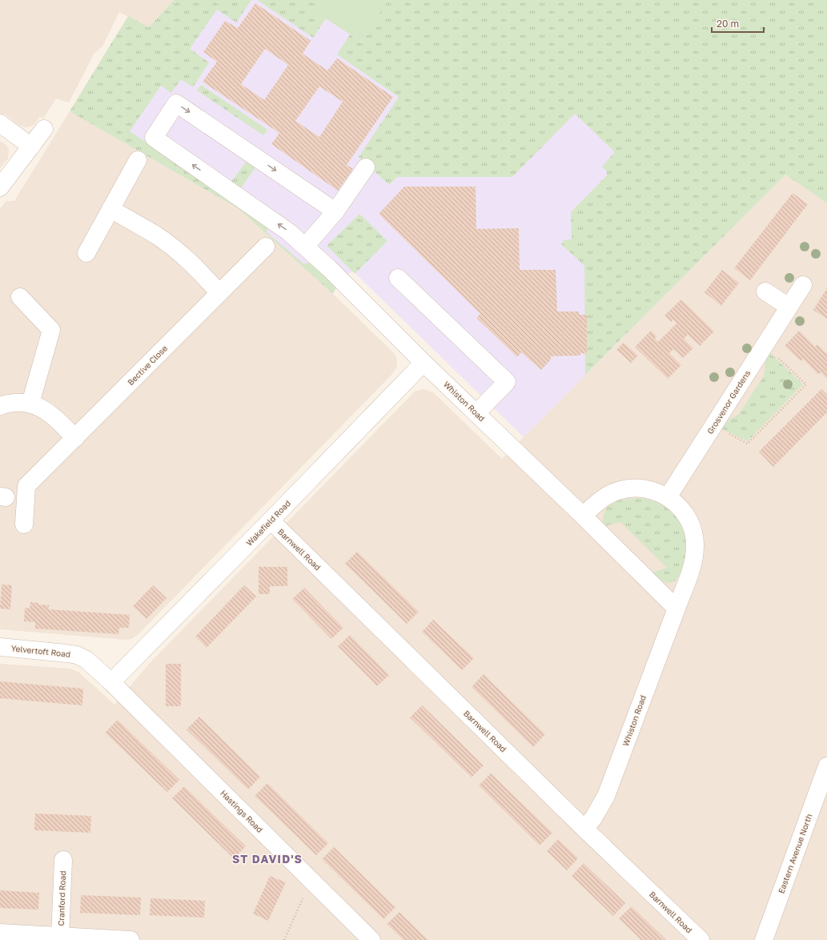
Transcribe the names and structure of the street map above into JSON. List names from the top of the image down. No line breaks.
{"streets":{"street":["Bective Close","Whiston Road","Grosvenor Gardens","Wakefield Road","Barnwell Road","Yelvertoft Road","Hastings Road","Eastern Avenue North","Cranford Road"]},"crossings":[["Whiston Road","Grosvenor Gardens"],["Whiston Road","Wakefield Road"],["Whiston Road","Barnwell Road"],["Wakefield Road","Barnwell Road"],["Wakefield Road","Yelvertoft Road"],["Wakefield Road","Hastings Road"],["Yelvertoft Road","Hastings Road"]],"districts":["ST DAVID'S"],"scale_bar":"20 m"}
